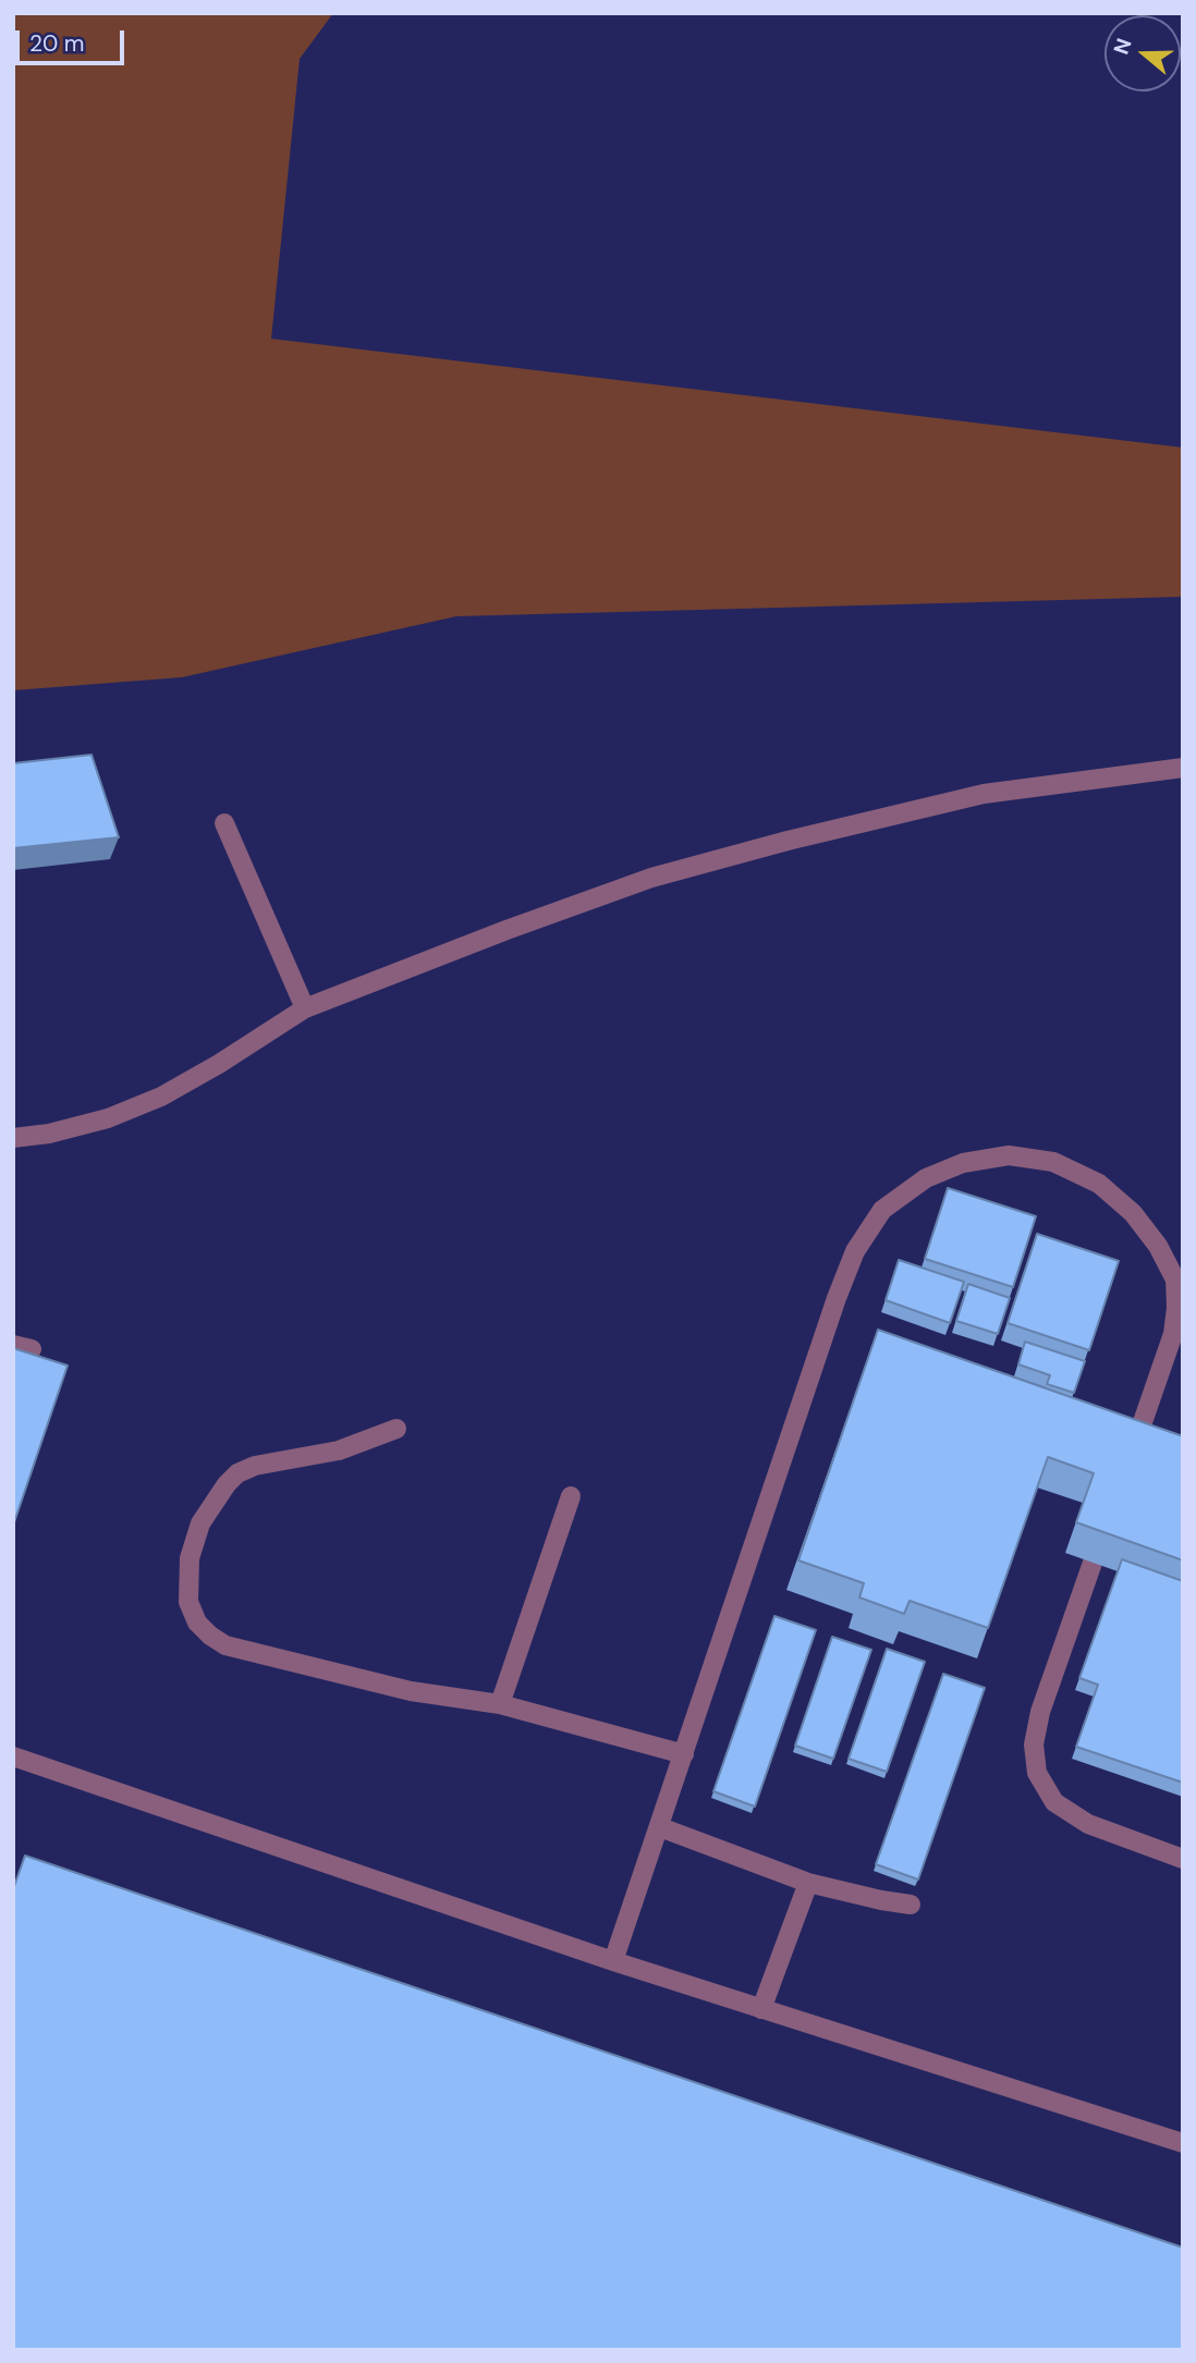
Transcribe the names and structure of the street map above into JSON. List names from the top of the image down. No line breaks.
{"scale_bar":"20 m","north":"left"}
